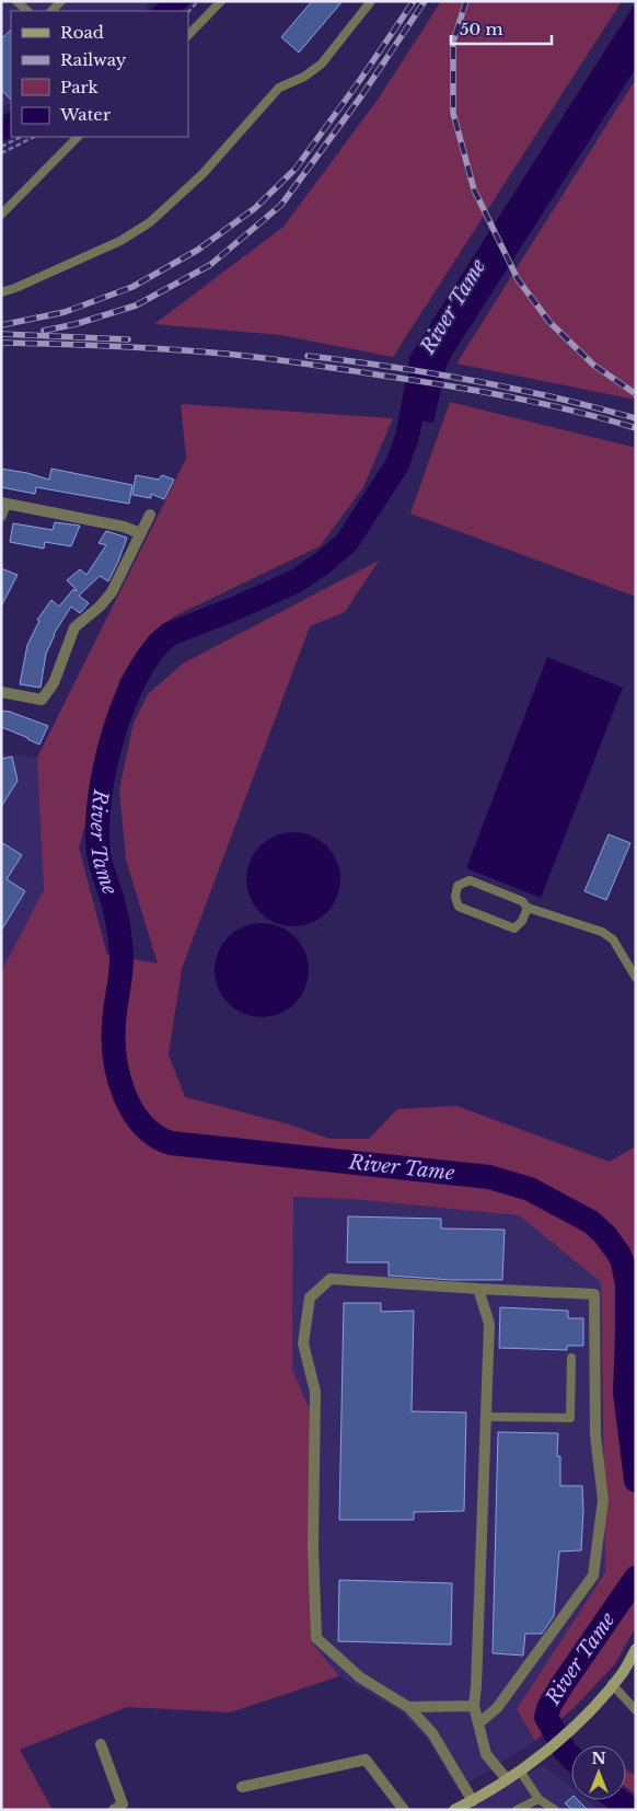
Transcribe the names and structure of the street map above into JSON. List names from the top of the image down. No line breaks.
{"water":["River Tame"],"legend":["Road","Railway","Park","Water"],"scale_bar":"50 m","north":"top"}
